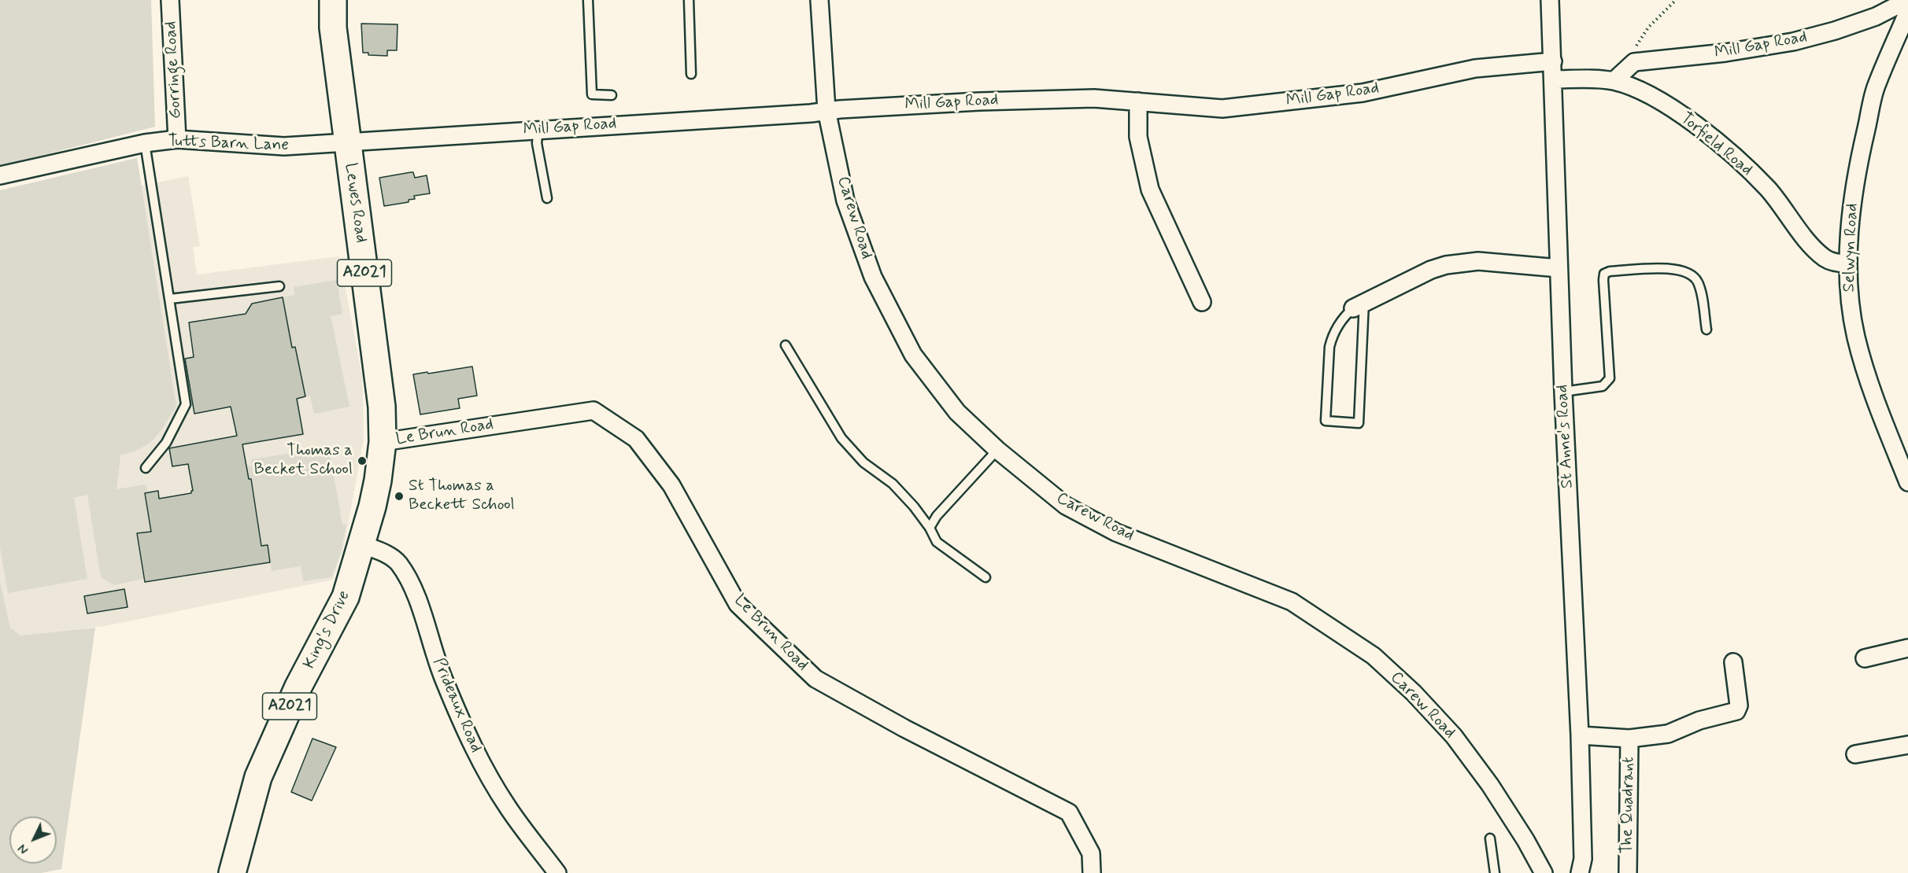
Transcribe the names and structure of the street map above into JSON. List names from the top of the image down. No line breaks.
{"streets":{"main road":["Lewes Road","A2021","King's Drive"],"street":["Mill Gap Road","Gorringe Road","Tutts Barn Lane","Torfield Road","Carew Road","Selwyn Road","Le Brun Road","St Anne's Road","Prideaux Road","The Quadrant"]},"crossings":[["Mill Gap Road","Tutts Barn Lane"],["Mill Gap Road","Torfield Road"],["Mill Gap Road","Lewes Road"],["Mill Gap Road","Carew Road"],["Mill Gap Road","St Anne's Road"],["Gorringe Road","Tutts Barn Lane"],["Tutts Barn Lane","Lewes Road"],["Torfield Road","Selwyn Road"],["Torfield Road","St Anne's Road"],["Lewes Road","Le Brun Road"],["Lewes Road","King's Drive"],["Lewes Road","Prideaux Road"],["King's Drive","Prideaux Road"]],"places":["Thomas a Becket School","St Thomas a Beckett School"],"north":"bottom left"}
